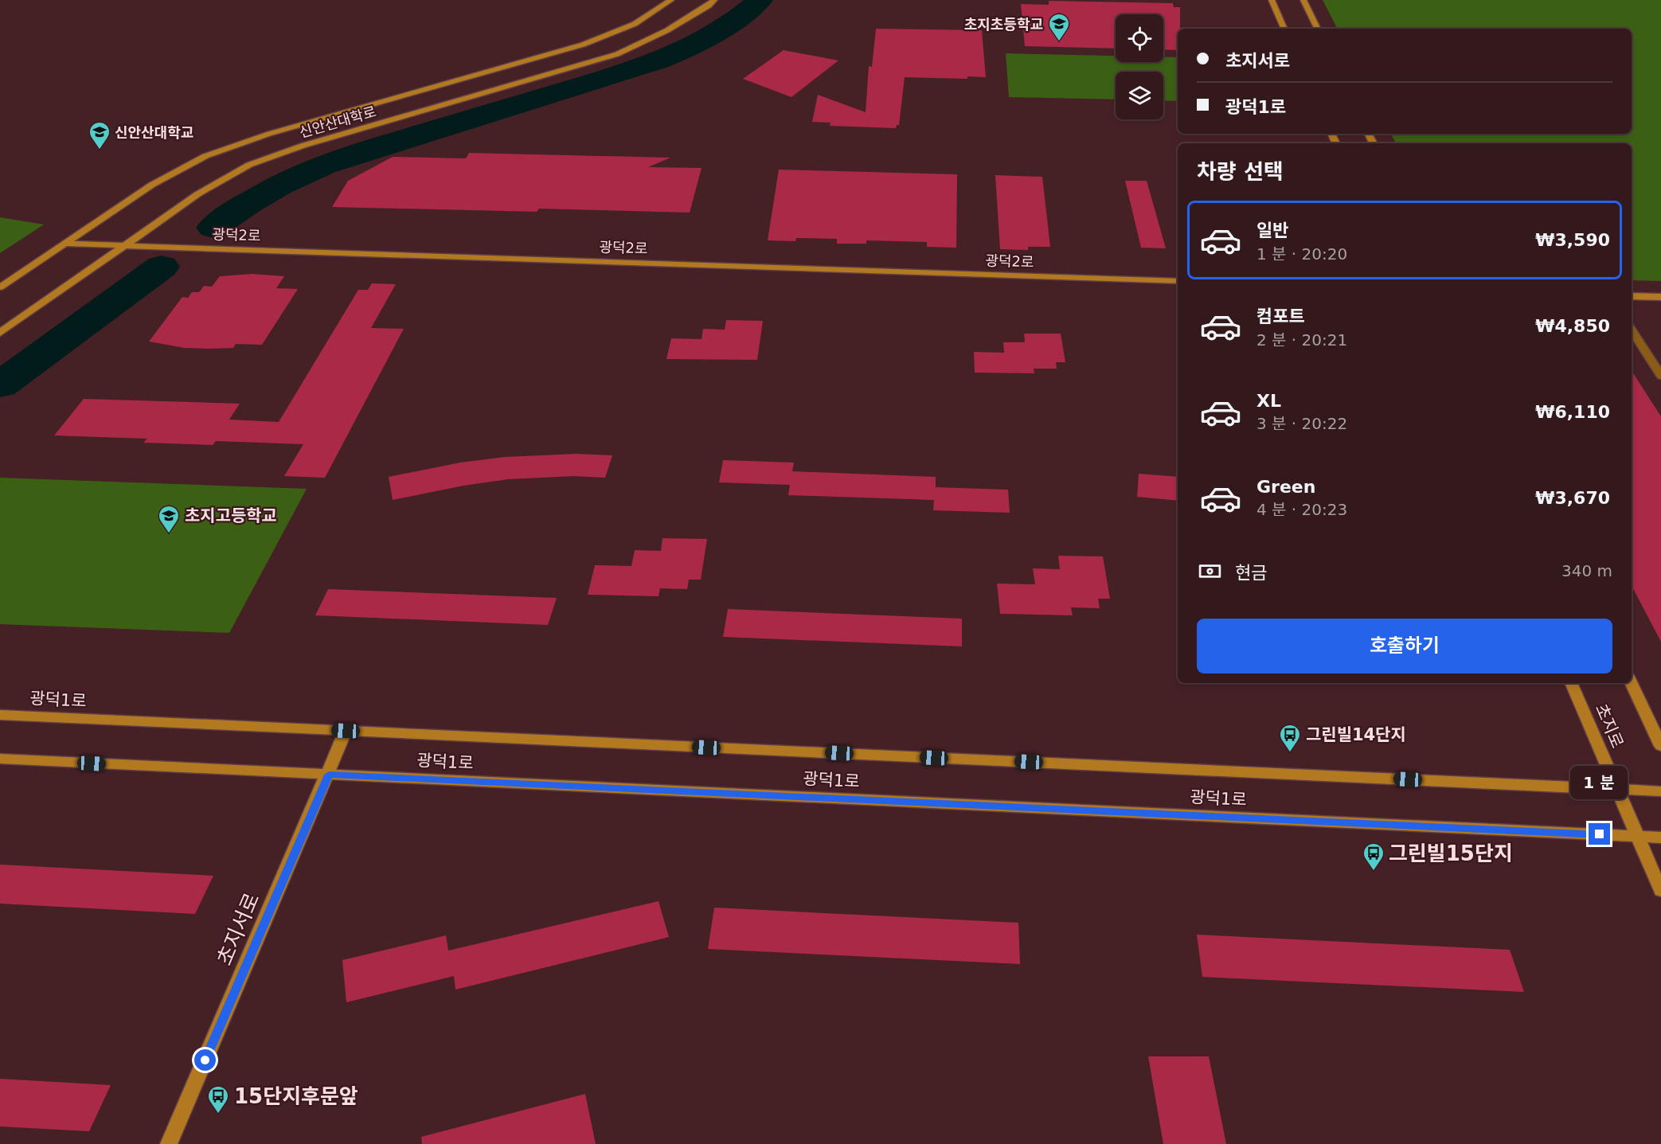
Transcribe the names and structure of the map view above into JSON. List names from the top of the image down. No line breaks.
{"streets":{"street":["신안산대학로","광덕2로","광덕1로","초지로","초지서로"]},"crossings":[["신안산대학로","광덕2로"],["광덕1로","초지로"],["광덕1로","초지서로"]],"places":{"school or university":["초지초등학교","신안산대학교","초지고등학교"],"bus stop":["그린빌14단지","그린빌15단지","15단지후문앞"]},"page":{"banner":["초지서로","광덕1로"],"heading":"차량 선택","list":[{"name":"일반","note":"1 분 · 20:20","value":"₩3,590"},{"name":"컴포트","note":"2 분 · 20:21","value":"₩4,850"},{"name":"XL","note":"3 분 · 20:22","value":"₩6,110"},{"name":"Green","note":"4 분 · 20:23","value":"₩3,670"}],"pay":["현금","340 m"],"buttons":"호출하기","bubble":"1 분"}}
